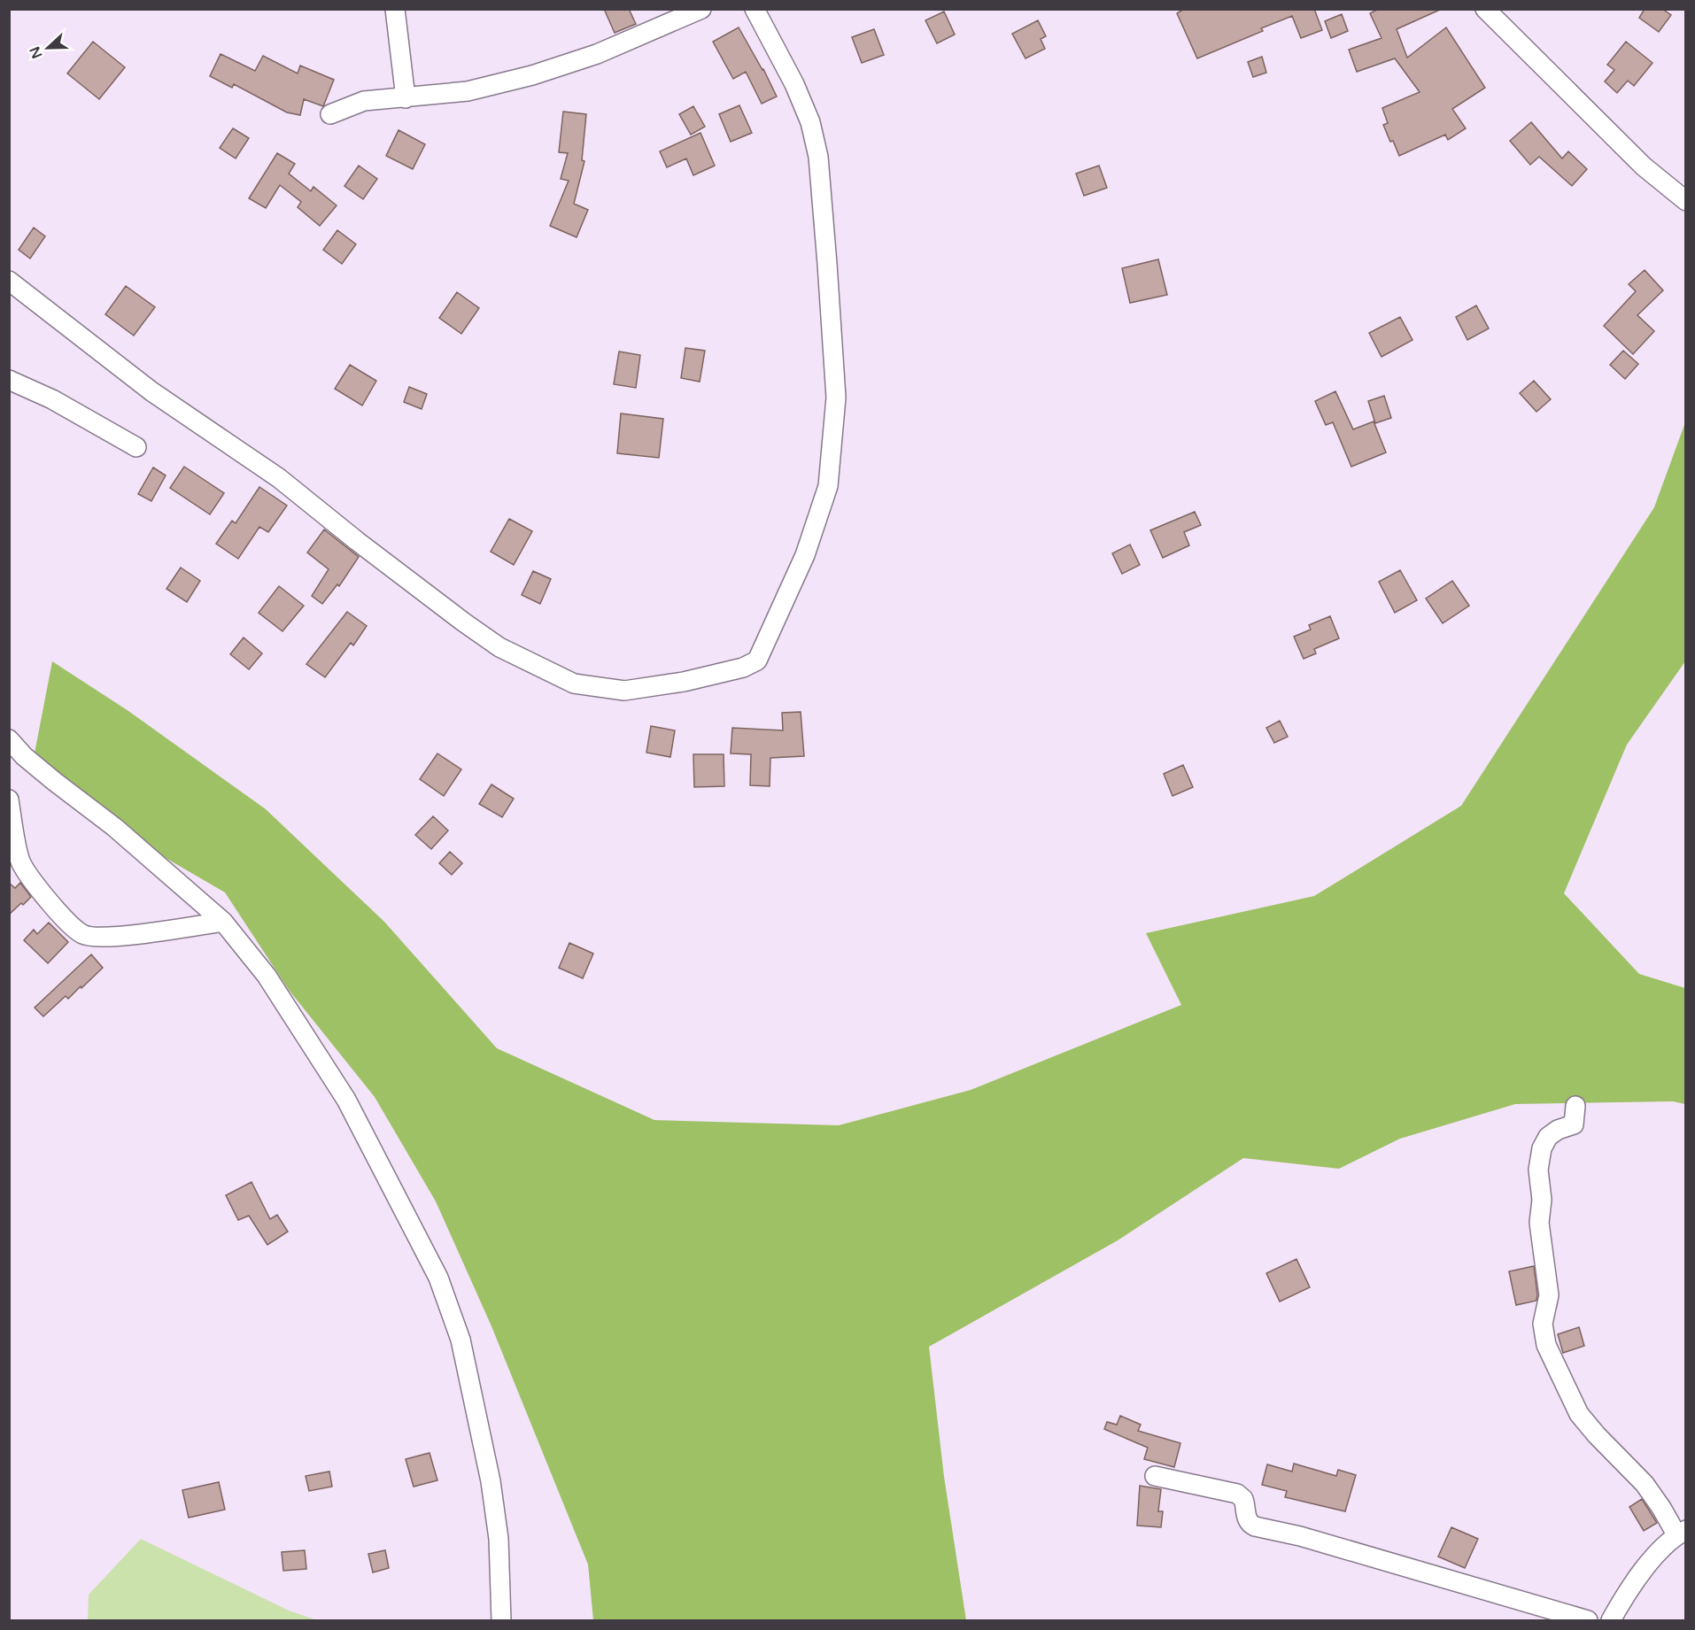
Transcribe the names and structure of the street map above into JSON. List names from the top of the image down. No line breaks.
{"north":"left"}
